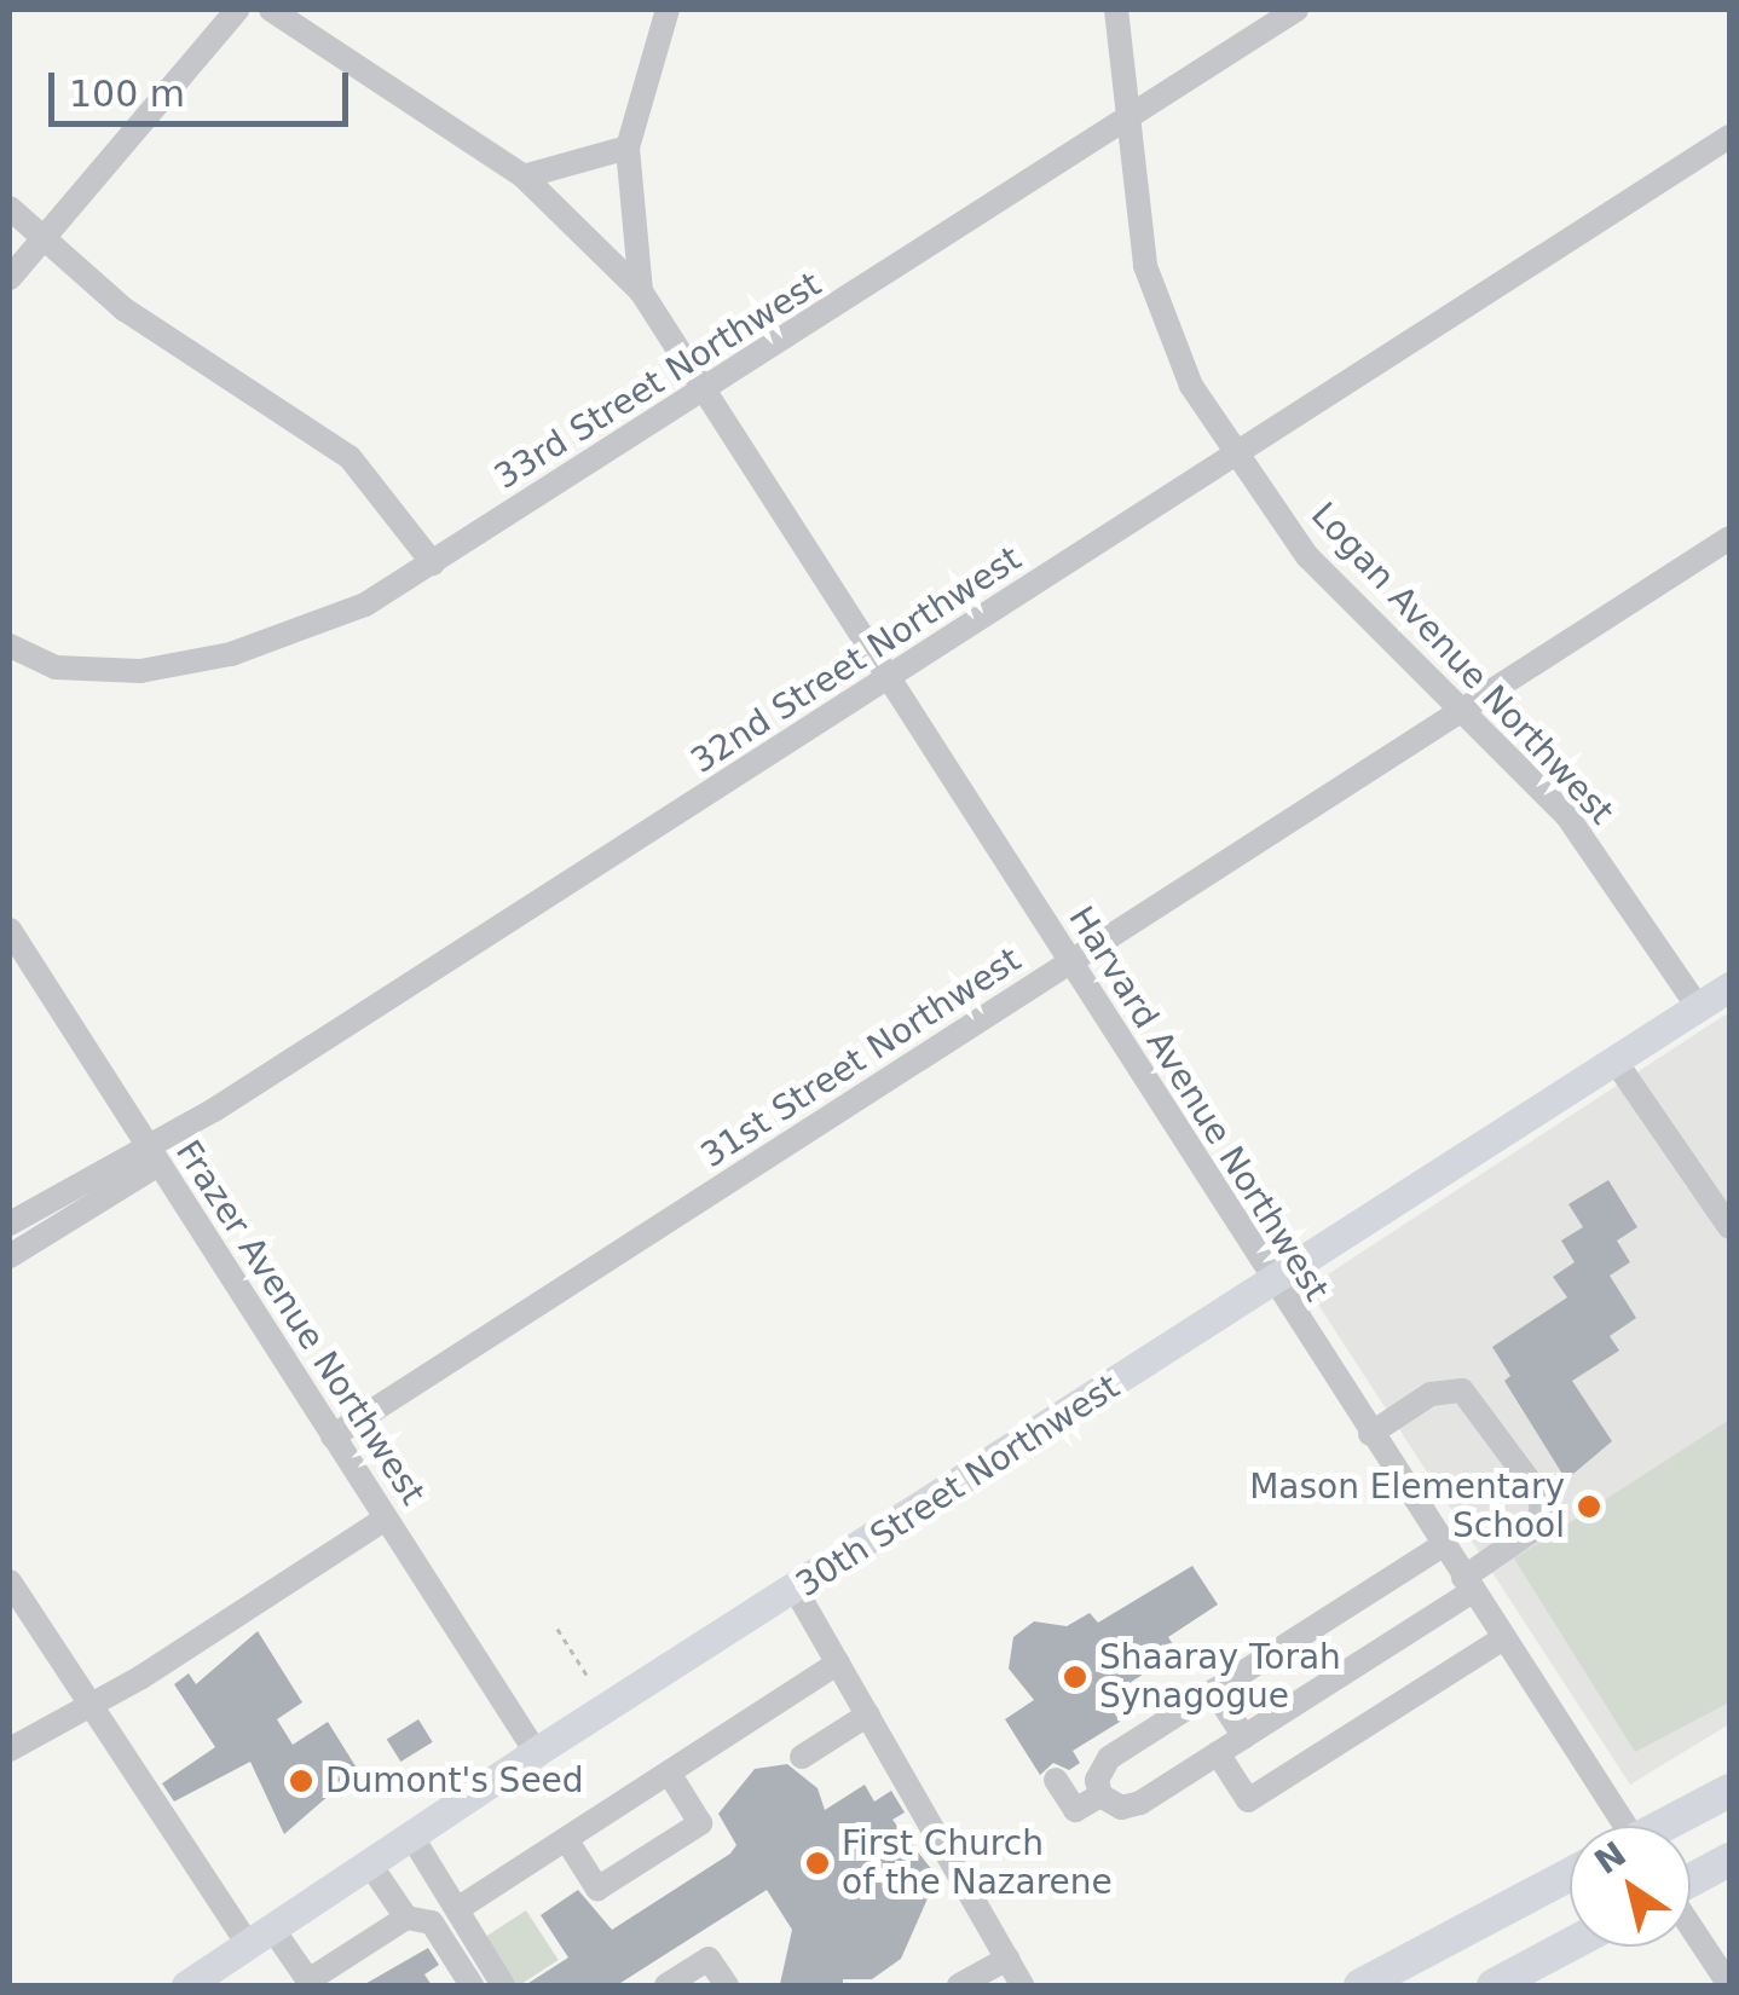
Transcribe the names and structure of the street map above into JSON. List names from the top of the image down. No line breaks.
{"streets":{"main road":["30th Street Northwest"],"street":["33rd Street Northwest","32nd Street Northwest","Logan Avenue Northwest","31st Street Northwest","Harvard Avenue Northwest","Frazer Avenue Northwest"]},"crossings":[["33rd Street Northwest","Logan Avenue Northwest"],["33rd Street Northwest","Harvard Avenue Northwest"],["32nd Street Northwest","Logan Avenue Northwest"],["32nd Street Northwest","Harvard Avenue Northwest"],["32nd Street Northwest","Frazer Avenue Northwest"],["Logan Avenue Northwest","31st Street Northwest"],["Logan Avenue Northwest","30th Street Northwest"],["31st Street Northwest","Harvard Avenue Northwest"],["31st Street Northwest","Frazer Avenue Northwest"],["Harvard Avenue Northwest","30th Street Northwest"],["Frazer Avenue Northwest","30th Street Northwest"]],"places":["Mason Elementary School","Shaaray Torah Synagogue","Dumont's Seed","First Church of the Nazarene"],"scale_bar":"100 m","north":"top left"}
